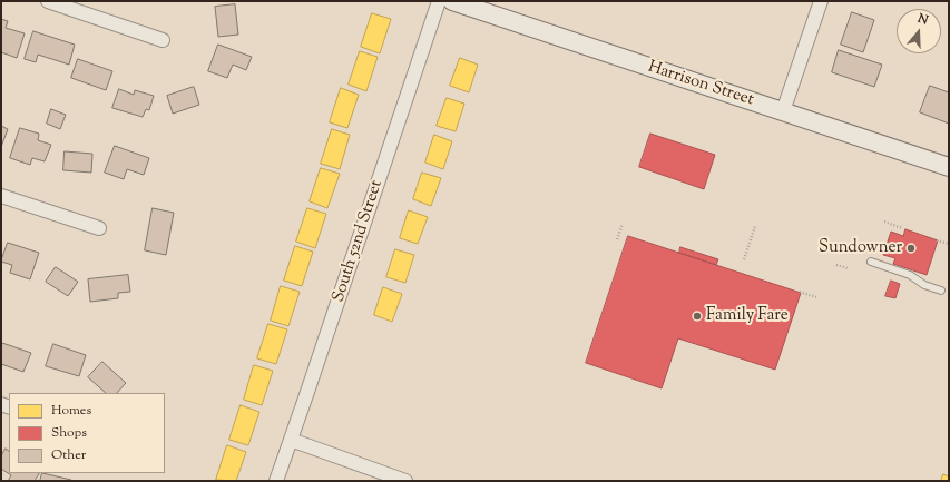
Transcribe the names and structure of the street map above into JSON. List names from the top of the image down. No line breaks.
{"streets":{"main road":["Harrison Street"],"street":["South 52nd Street"]},"places":["Sundowner","Family Fare"],"legend":["Homes","Shops","Other"],"north":"top"}
